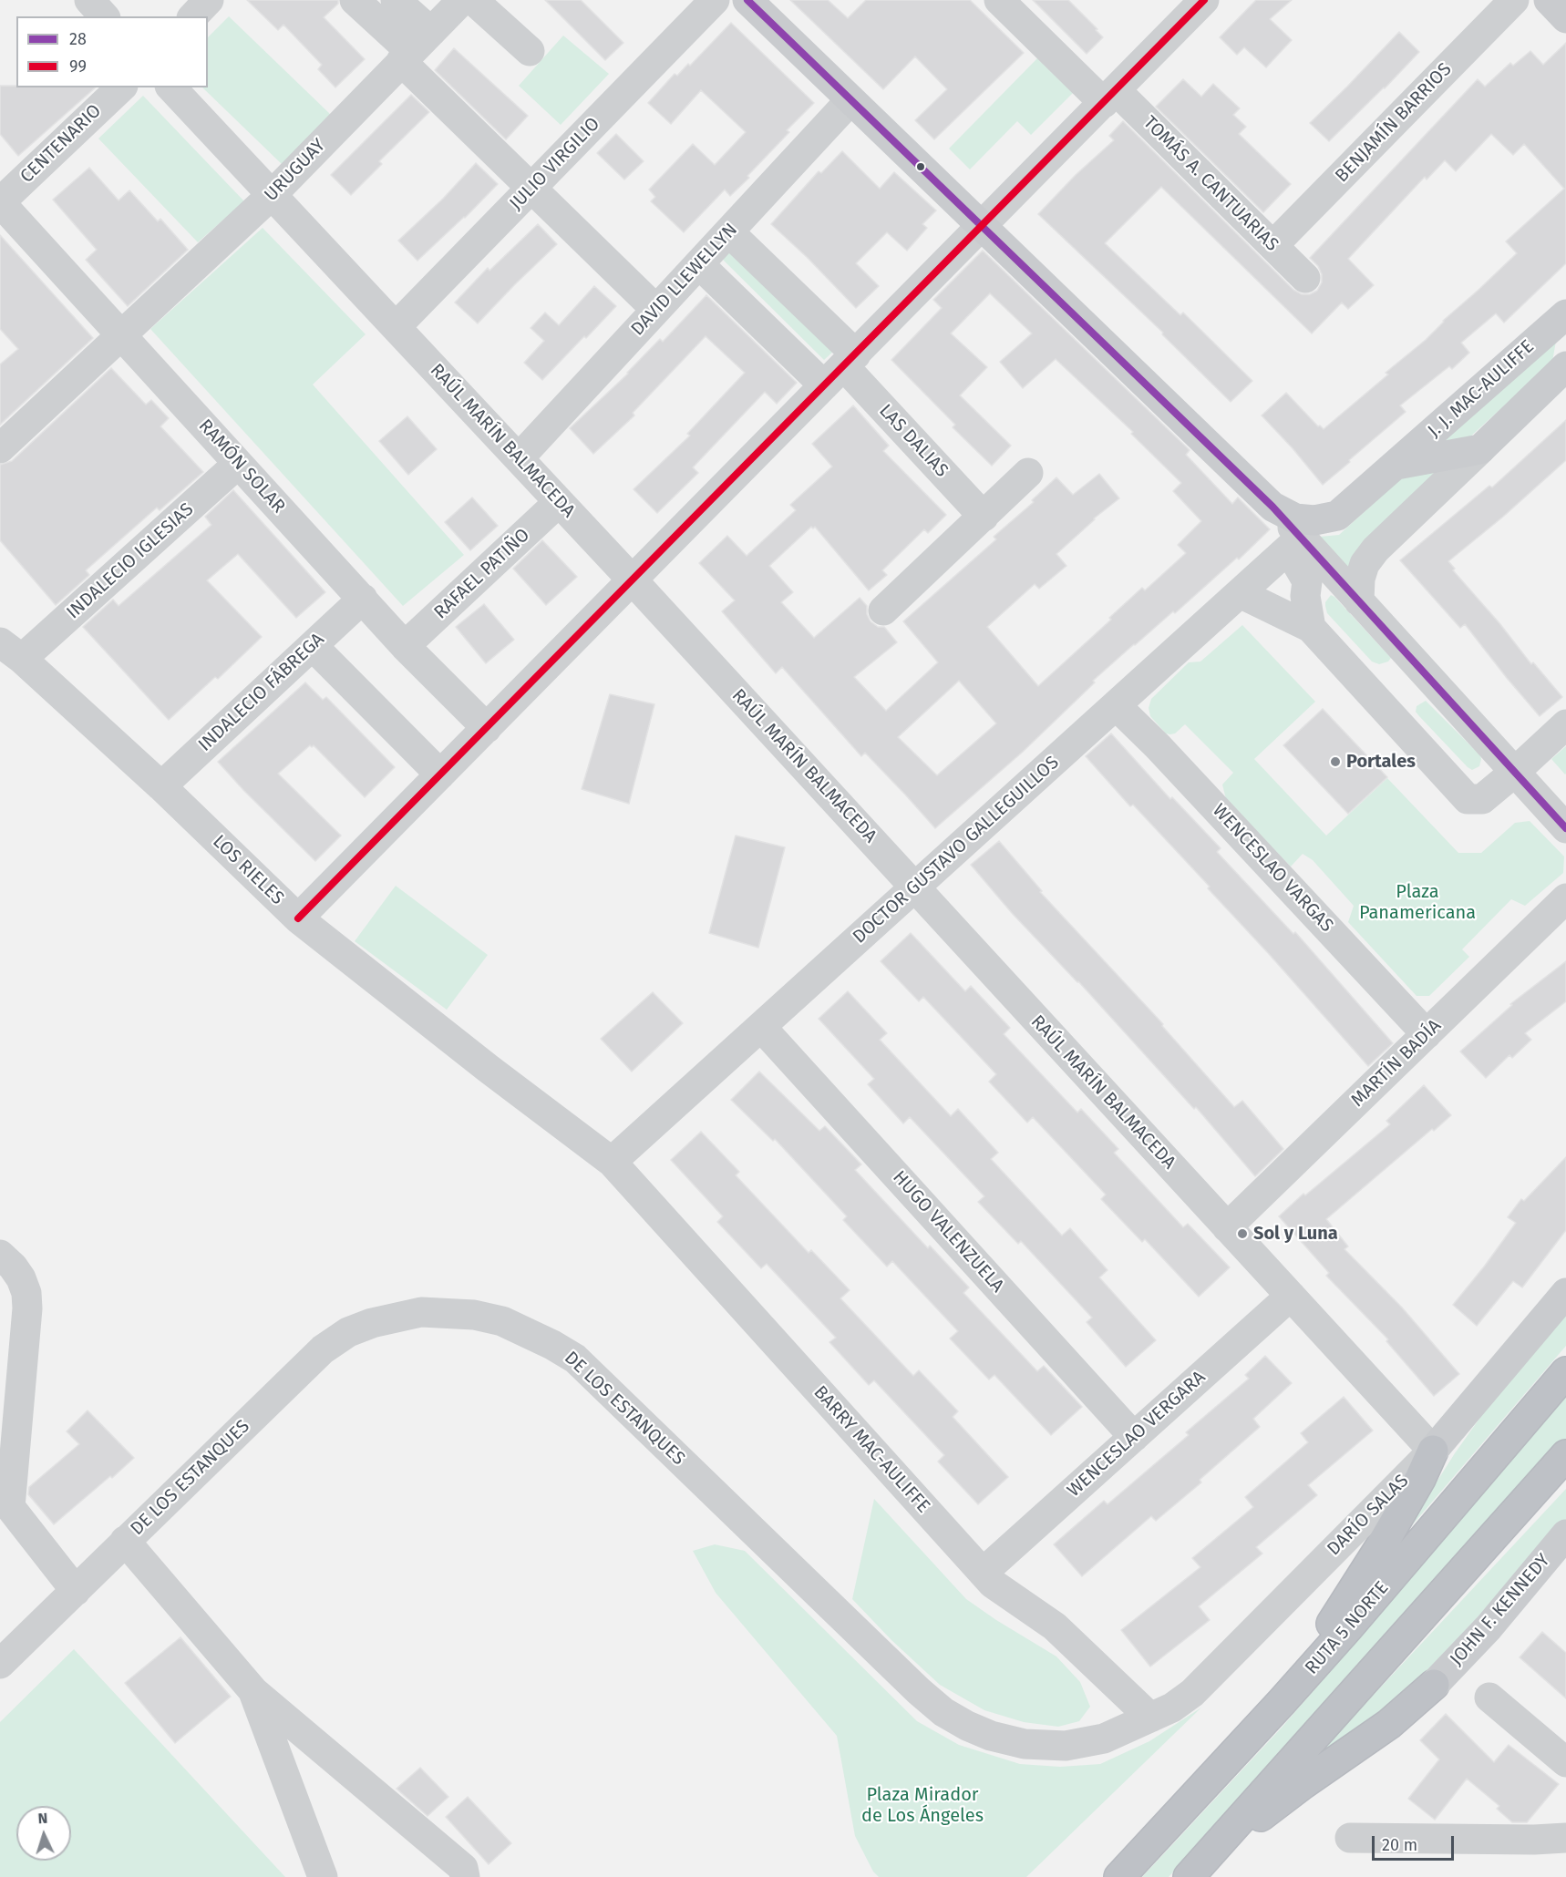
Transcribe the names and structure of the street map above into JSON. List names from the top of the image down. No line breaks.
{"streets":{"highway":["RUTA 5 NORTE"],"main road":["J. J. MAC-AULIFFE","DARÍO SALAS","JOHN F. KENNEDY"],"street":["BENJAMÍN BARRIOS","CENTENARIO","JULIO VIRGILIO","URUGUAY","TOMÁS A. CANTUARIAS","DAVID LLEWELLYN","RAÚL MARÍN BALMACEDA","LAS DALIAS","RAMÓN SOLAR","INDALECIO IGLESIAS","RAFAEL PATIÑO","INDALECIO FÁBREGA","DOCTOR GUSTAVO GALLEGUILLOS","WENCESLAO VARGAS","LOS RIELES","MARTÍN BADÍA","HUGO VALENZUELA","DE LOS ESTANQUES","WENCESLAO VERGARA","BARRY MAC-AULIFFE"]},"crossings":[["BENJAMÍN BARRIOS","TOMÁS A. CANTUARIAS"],["CENTENARIO","RAMÓN SOLAR"],["JULIO VIRGILIO","RAÚL MARÍN BALMACEDA"],["URUGUAY","RAÚL MARÍN BALMACEDA"],["URUGUAY","RAMÓN SOLAR"],["DAVID LLEWELLYN","RAÚL MARÍN BALMACEDA"],["RAÚL MARÍN BALMACEDA","RAFAEL PATIÑO"],["RAÚL MARÍN BALMACEDA","DOCTOR GUSTAVO GALLEGUILLOS"],["RAÚL MARÍN BALMACEDA","MARTÍN BADÍA"],["RAÚL MARÍN BALMACEDA","WENCESLAO VERGARA"],["RAÚL MARÍN BALMACEDA","DARÍO SALAS"],["RAMÓN SOLAR","INDALECIO IGLESIAS"],["RAMÓN SOLAR","RAFAEL PATIÑO"],["RAMÓN SOLAR","INDALECIO FÁBREGA"],["INDALECIO IGLESIAS","LOS RIELES"],["INDALECIO FÁBREGA","LOS RIELES"],["DOCTOR GUSTAVO GALLEGUILLOS","WENCESLAO VARGAS"],["DOCTOR GUSTAVO GALLEGUILLOS","LOS RIELES"],["DOCTOR GUSTAVO GALLEGUILLOS","HUGO VALENZUELA"],["DOCTOR GUSTAVO GALLEGUILLOS","BARRY MAC-AULIFFE"],["WENCESLAO VARGAS","MARTÍN BADÍA"],["LOS RIELES","BARRY MAC-AULIFFE"],["HUGO VALENZUELA","WENCESLAO VERGARA"],["DE LOS ESTANQUES","BARRY MAC-AULIFFE"],["DE LOS ESTANQUES","DARÍO SALAS"],["WENCESLAO VERGARA","BARRY MAC-AULIFFE"],["BARRY MAC-AULIFFE","DARÍO SALAS"]],"parks":["Plaza Panamericana","Plaza Mirador de Los Ángeles"],"places":["Portales","Sol y Luna"],"lines":["transit line 28","transit line 99"],"legend":["28","99"],"scale_bar":"20 m","north":"top"}
